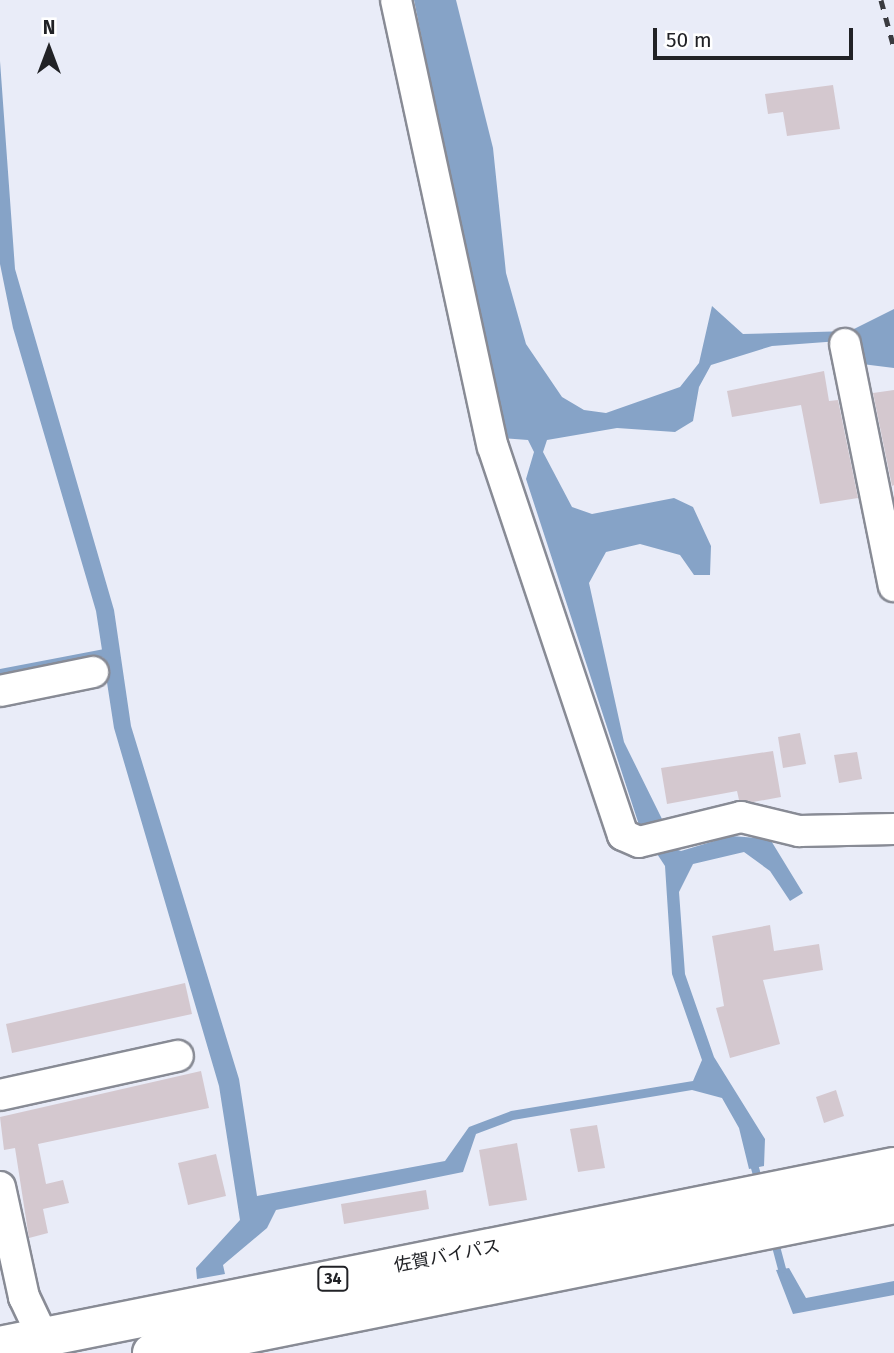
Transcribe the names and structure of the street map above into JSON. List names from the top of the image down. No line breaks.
{"streets":{"highway":["佐賀バイパス","34"]},"scale_bar":"50 m","north":"top"}
